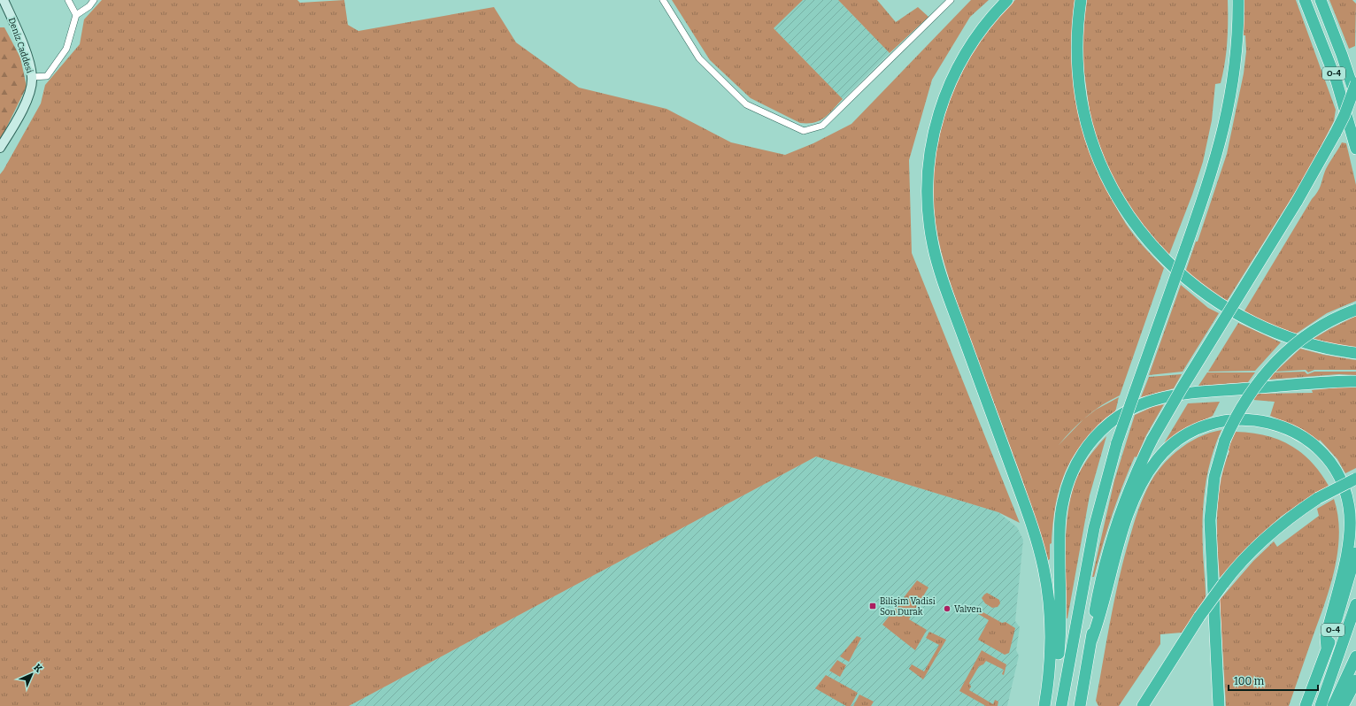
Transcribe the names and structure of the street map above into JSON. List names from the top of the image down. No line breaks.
{"streets":{"highway":["O-4"],"main road":["Deniz Caddesi"]},"places":{"transit":["Bilişim Vadisi Son Durak"],"other":["Valven"]},"scale_bar":"100 m","north":"top right"}
